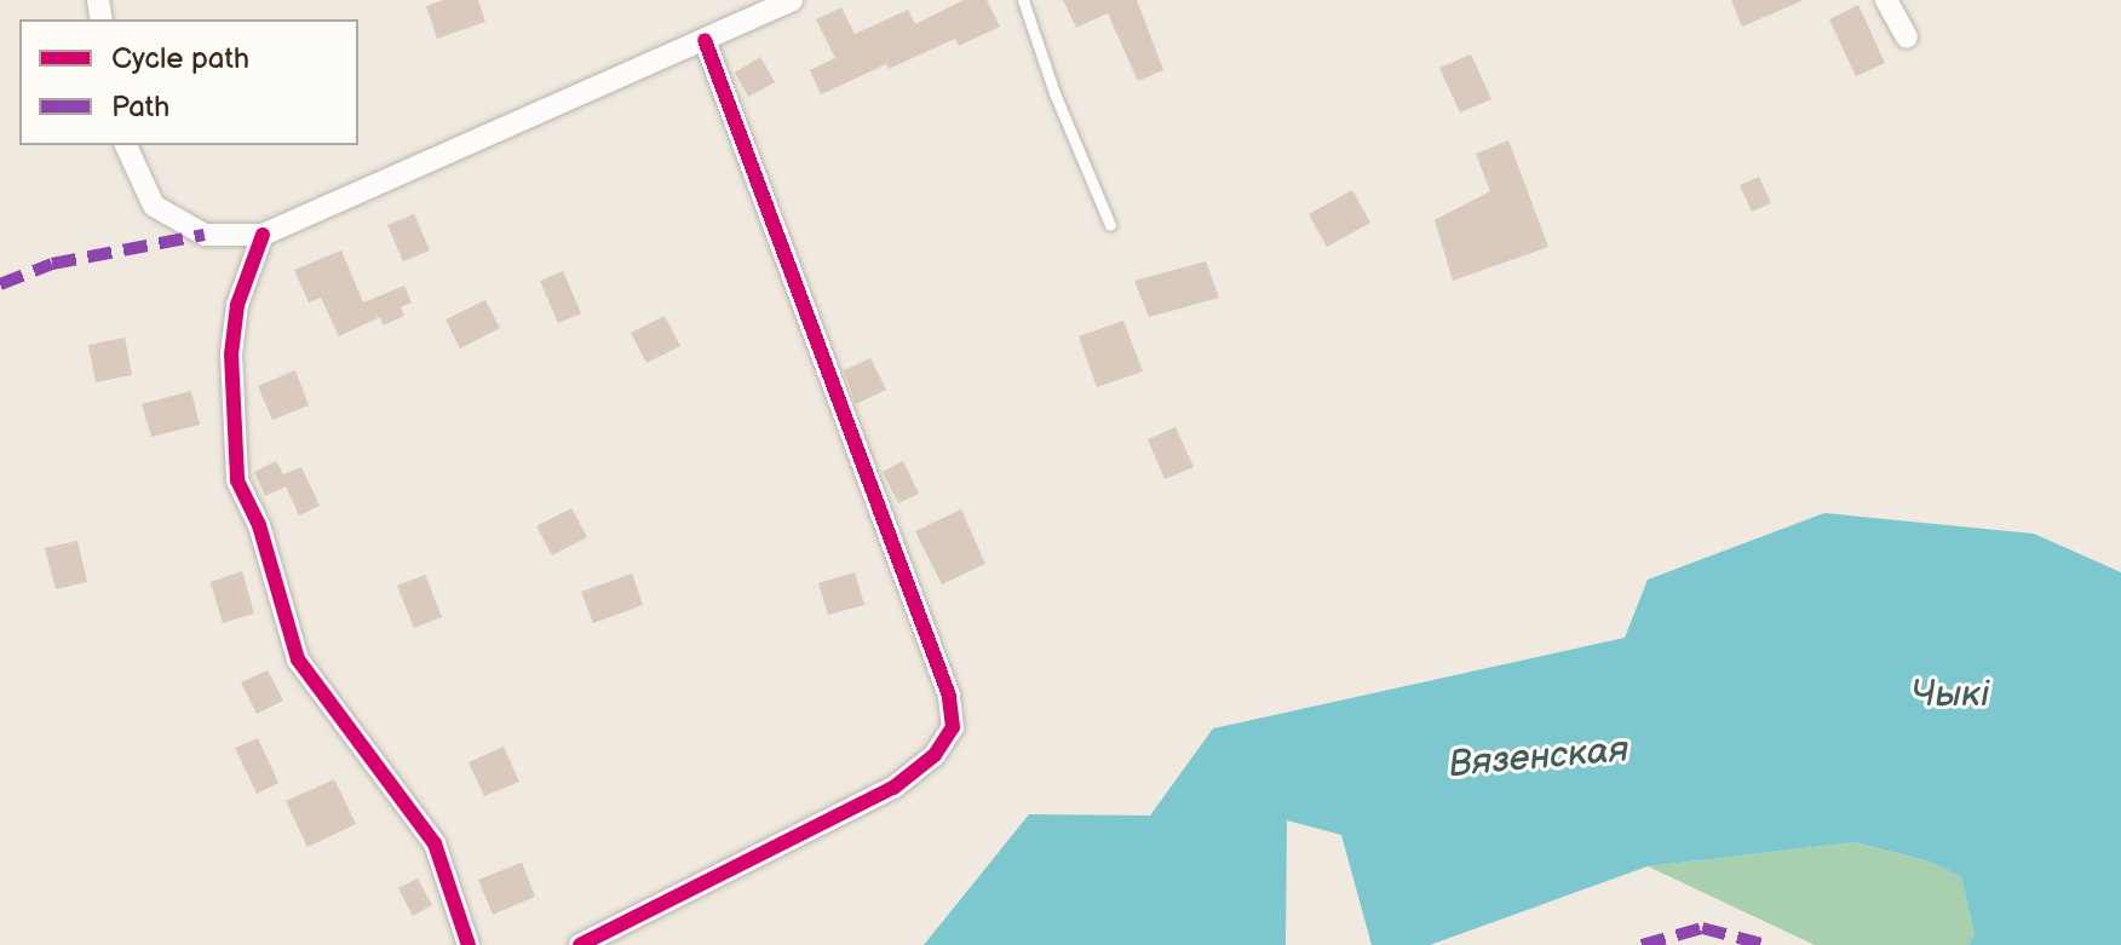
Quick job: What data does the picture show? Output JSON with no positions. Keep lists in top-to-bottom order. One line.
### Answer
{"water":["Чыкі","Вязенская"],"legend":["Cycle path","Path"]}
